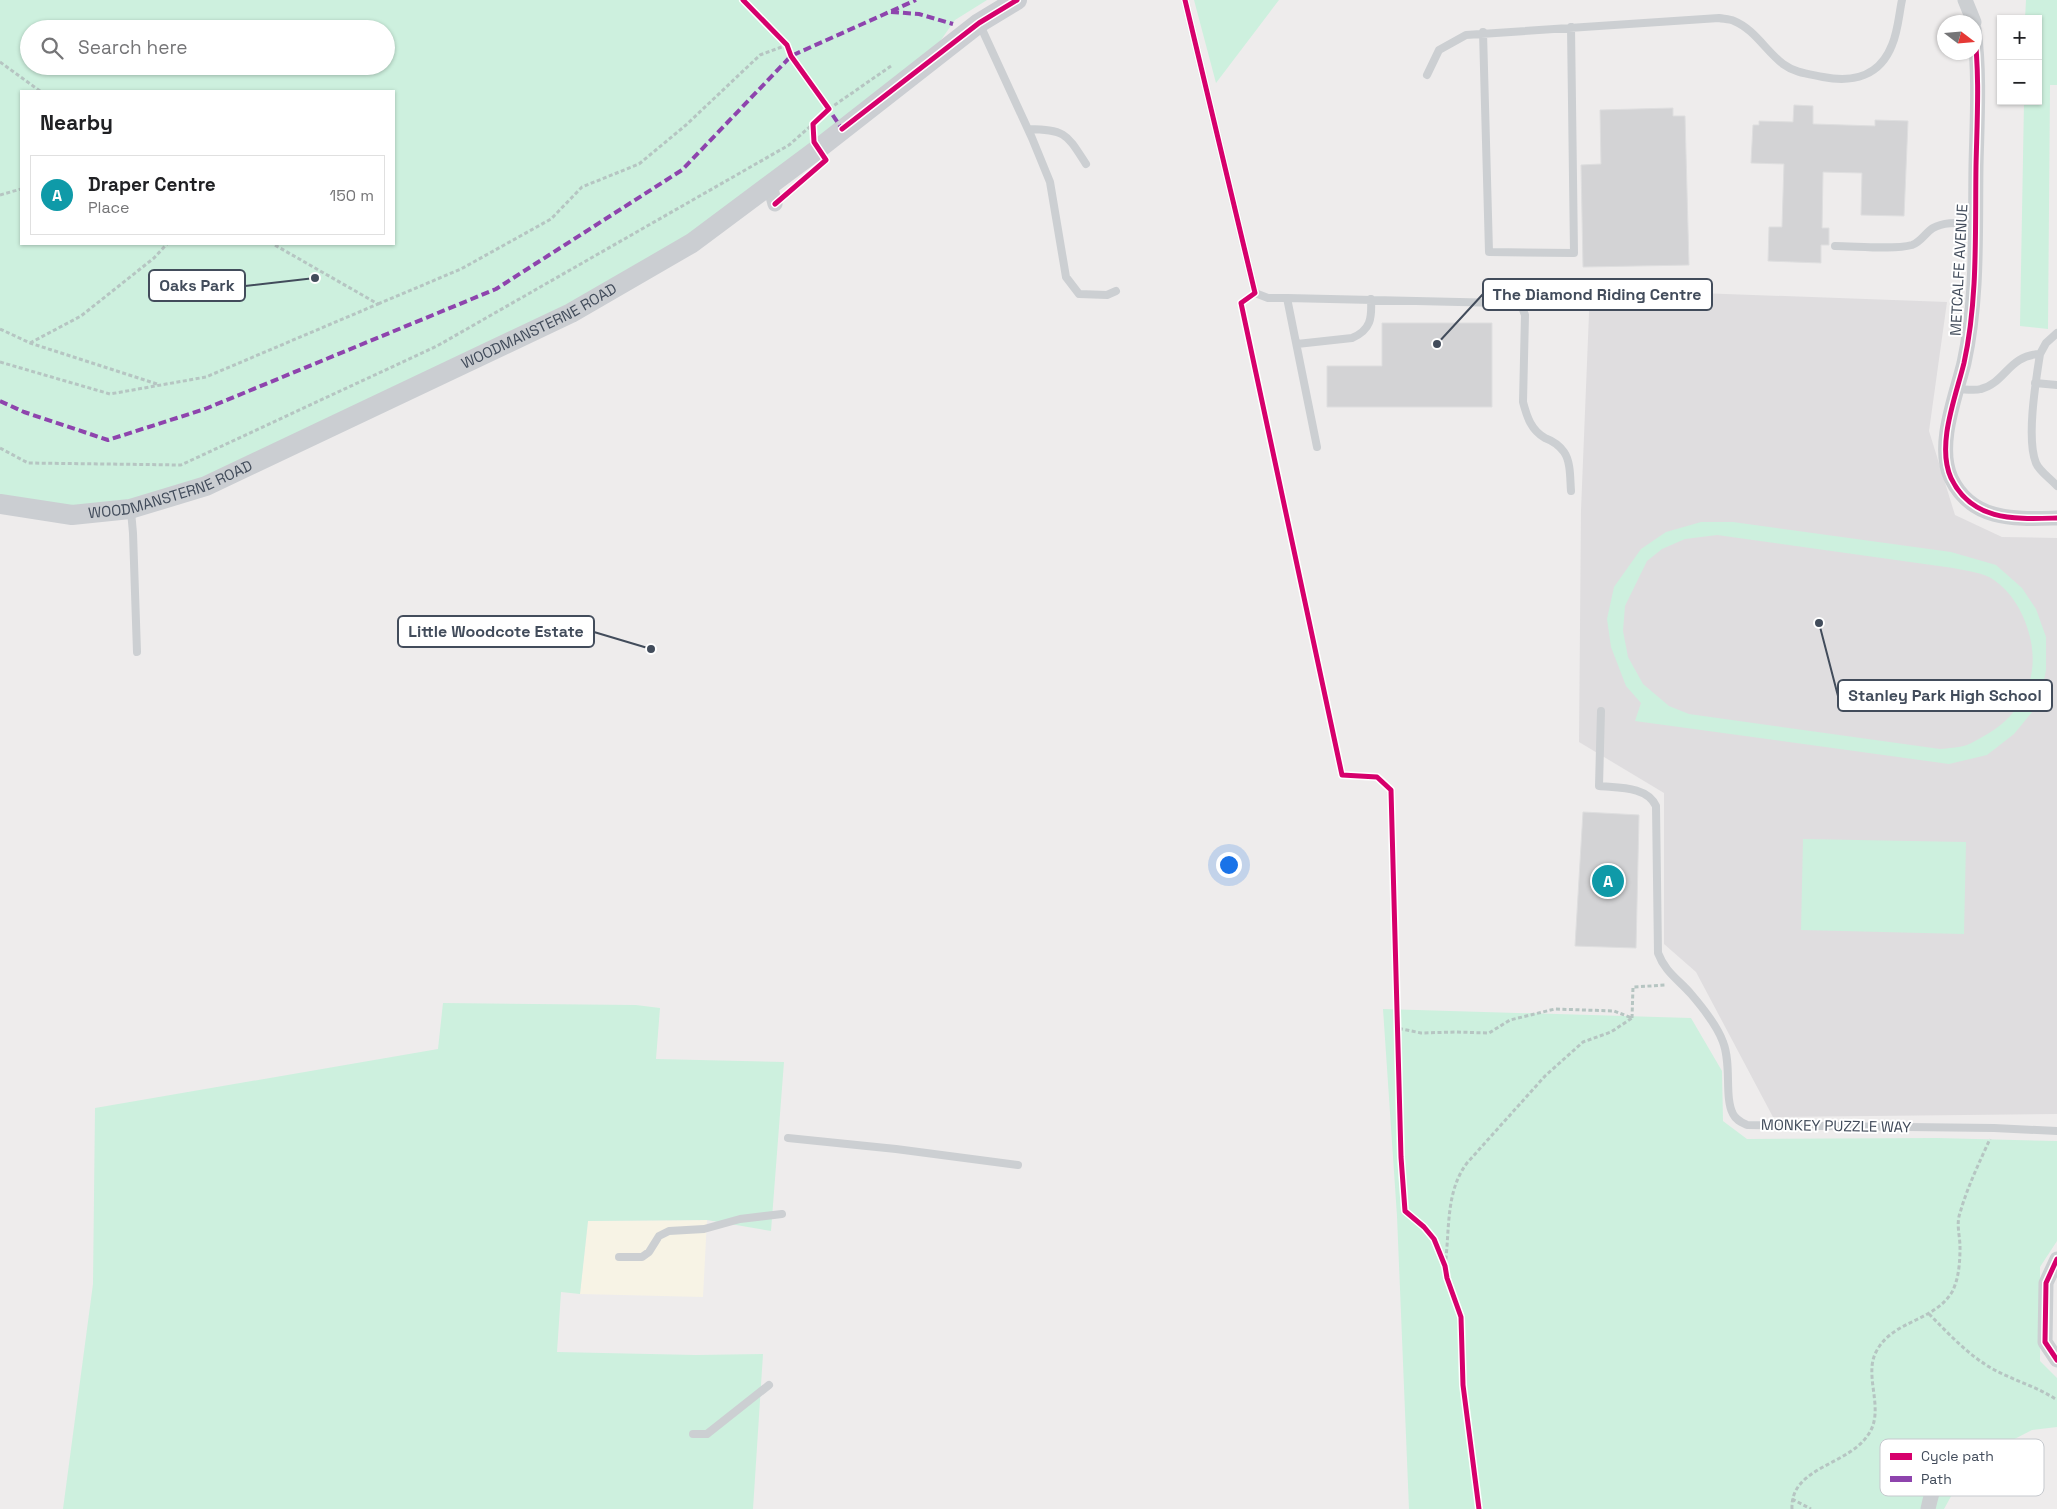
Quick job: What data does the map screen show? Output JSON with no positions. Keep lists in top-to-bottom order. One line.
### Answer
{"streets":{"main road":["WOODMANSTERNE ROAD"],"street":["METCALFE AVENUE"],"lane":["MONKEY PUZZLE WAY"]},"places":["Oaks Park","The Diamond Riding Centre","Stanley Park High School","Little Woodcote Estate"],"legend":["Cycle path","Path"],"north":"right","page":{"map_buttons":["+","−"],"search":"Search here","heading":"Nearby","list":[{"mark":"A","name":"Draper Centre","note":"Place","value":"150 m"}],"pins":"A"}}
